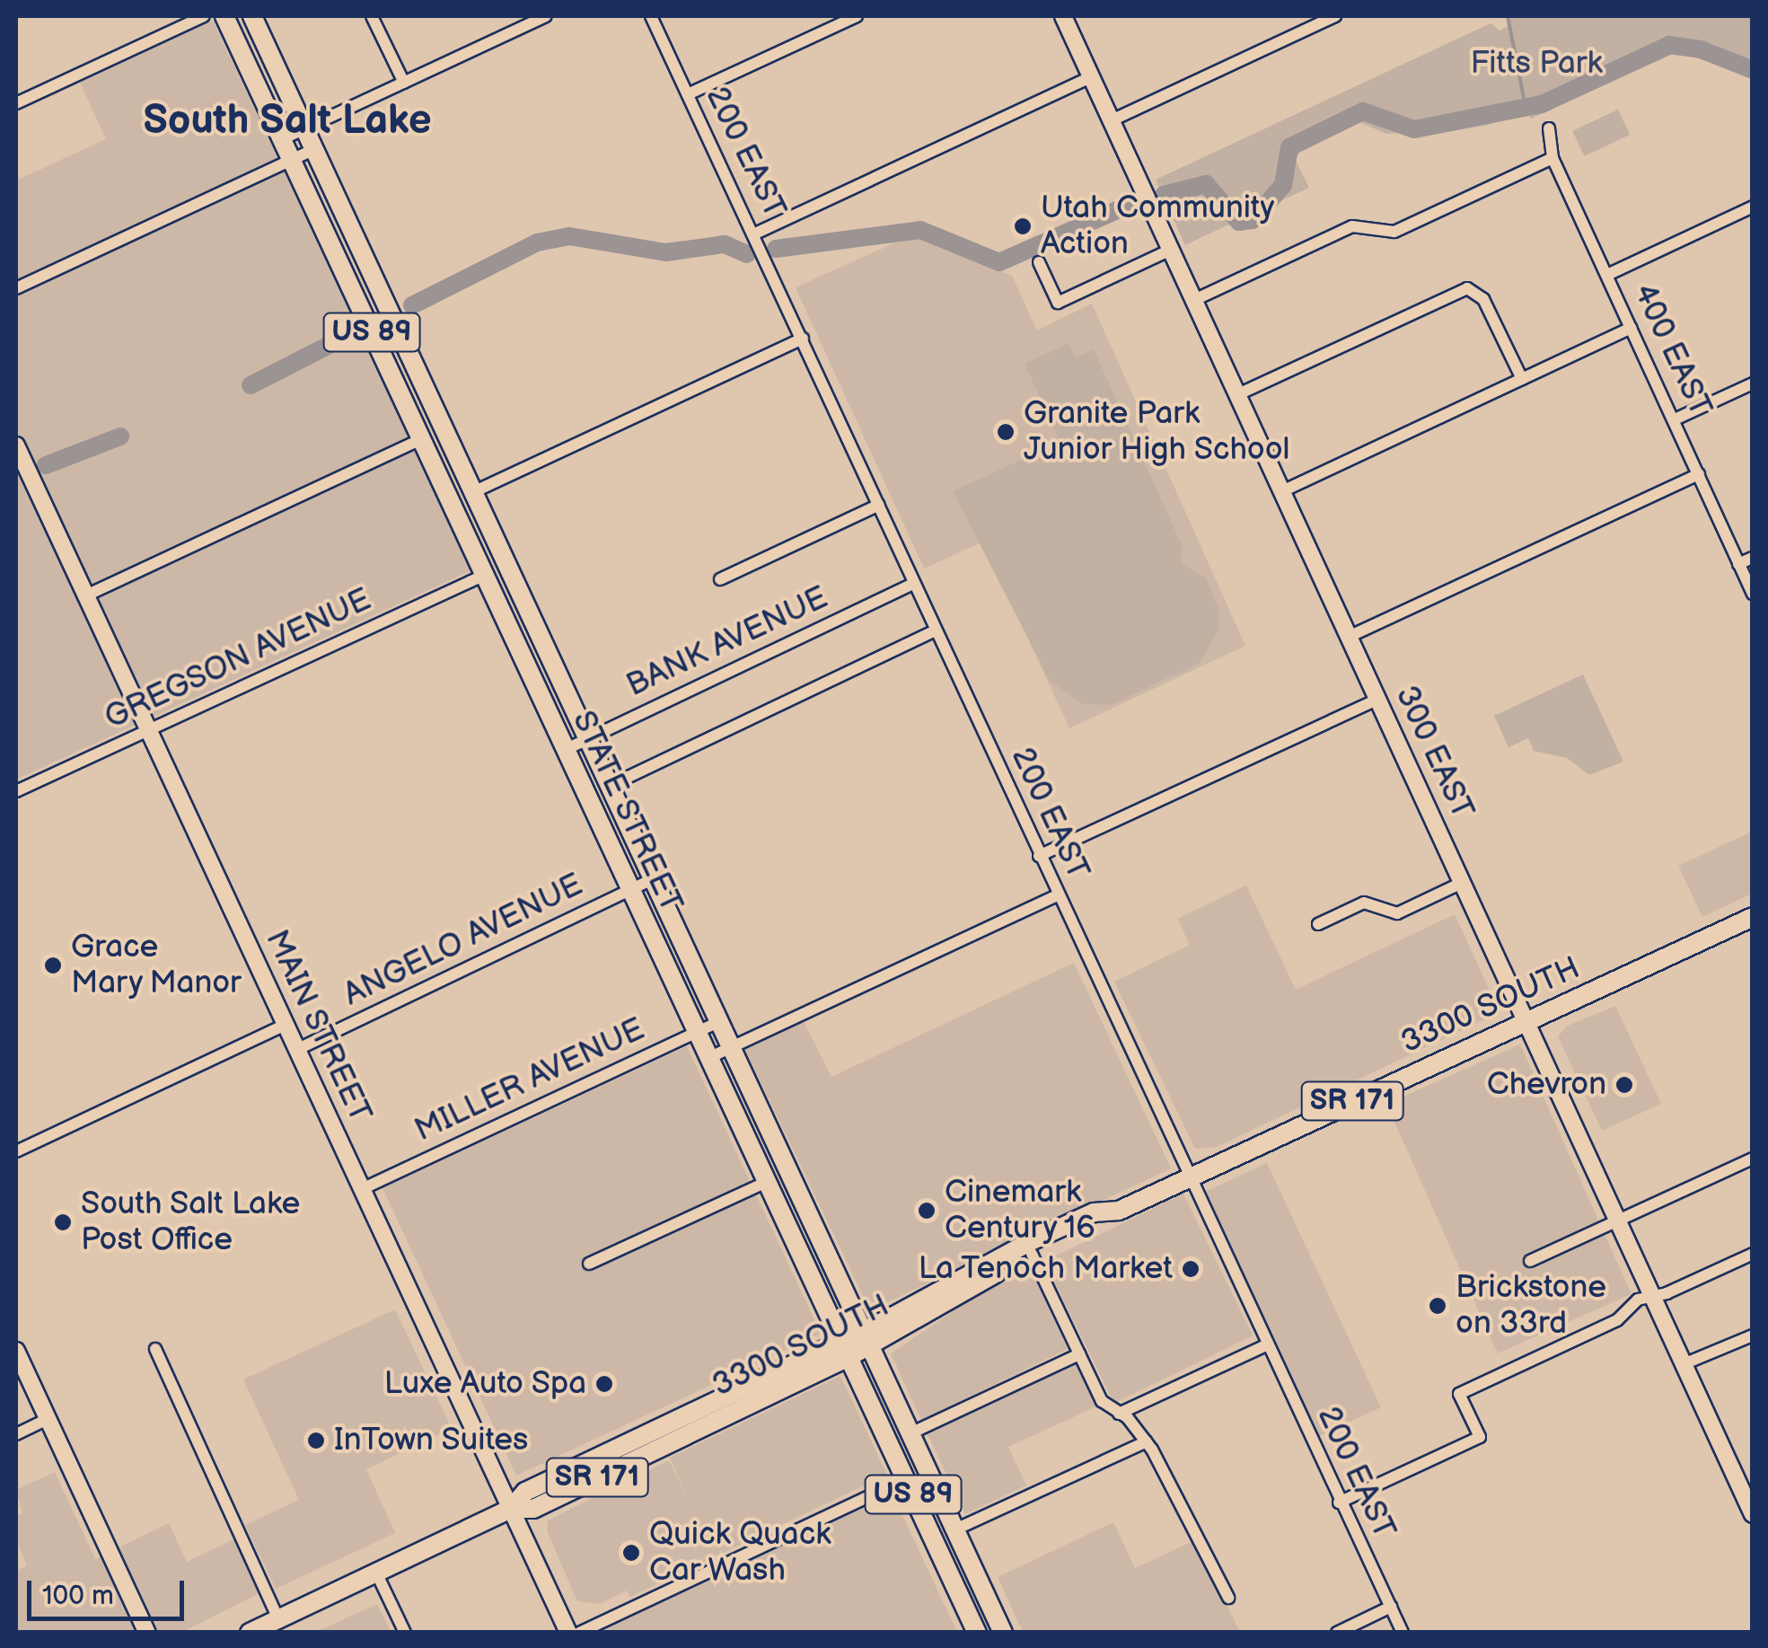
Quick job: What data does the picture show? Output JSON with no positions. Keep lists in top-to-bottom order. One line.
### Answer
{"streets":{"main road":["US 89","STATE STREET","3300 SOUTH","SR 171"],"street":["200 EAST","400 EAST","BANK AVENUE","GREGSON AVENUE","300 EAST","ANGELO AVENUE","MAIN STREET","MILLER AVENUE"]},"crossings":[["200 EAST","BANK AVENUE"],["200 EAST","3300 SOUTH"],["BANK AVENUE","STATE STREET"],["GREGSON AVENUE","STATE STREET"],["GREGSON AVENUE","MAIN STREET"],["300 EAST","3300 SOUTH"],["STATE STREET","ANGELO AVENUE"],["STATE STREET","3300 SOUTH"],["STATE STREET","MILLER AVENUE"],["ANGELO AVENUE","MAIN STREET"],["3300 SOUTH","MAIN STREET"],["MAIN STREET","MILLER AVENUE"]],"districts":["South Salt Lake"],"parks":["Fitts Park"],"places":["Utah Community Action","Granite Park Junior High School","Grace Mary Manor","Chevron","Cinemark Century 16","South Salt Lake Post Office","La Tenoch Market","Brickstone on 33rd","Luxe Auto Spa","InTown Suites","Quick Quack Car Wash"],"scale_bar":"100 m"}
